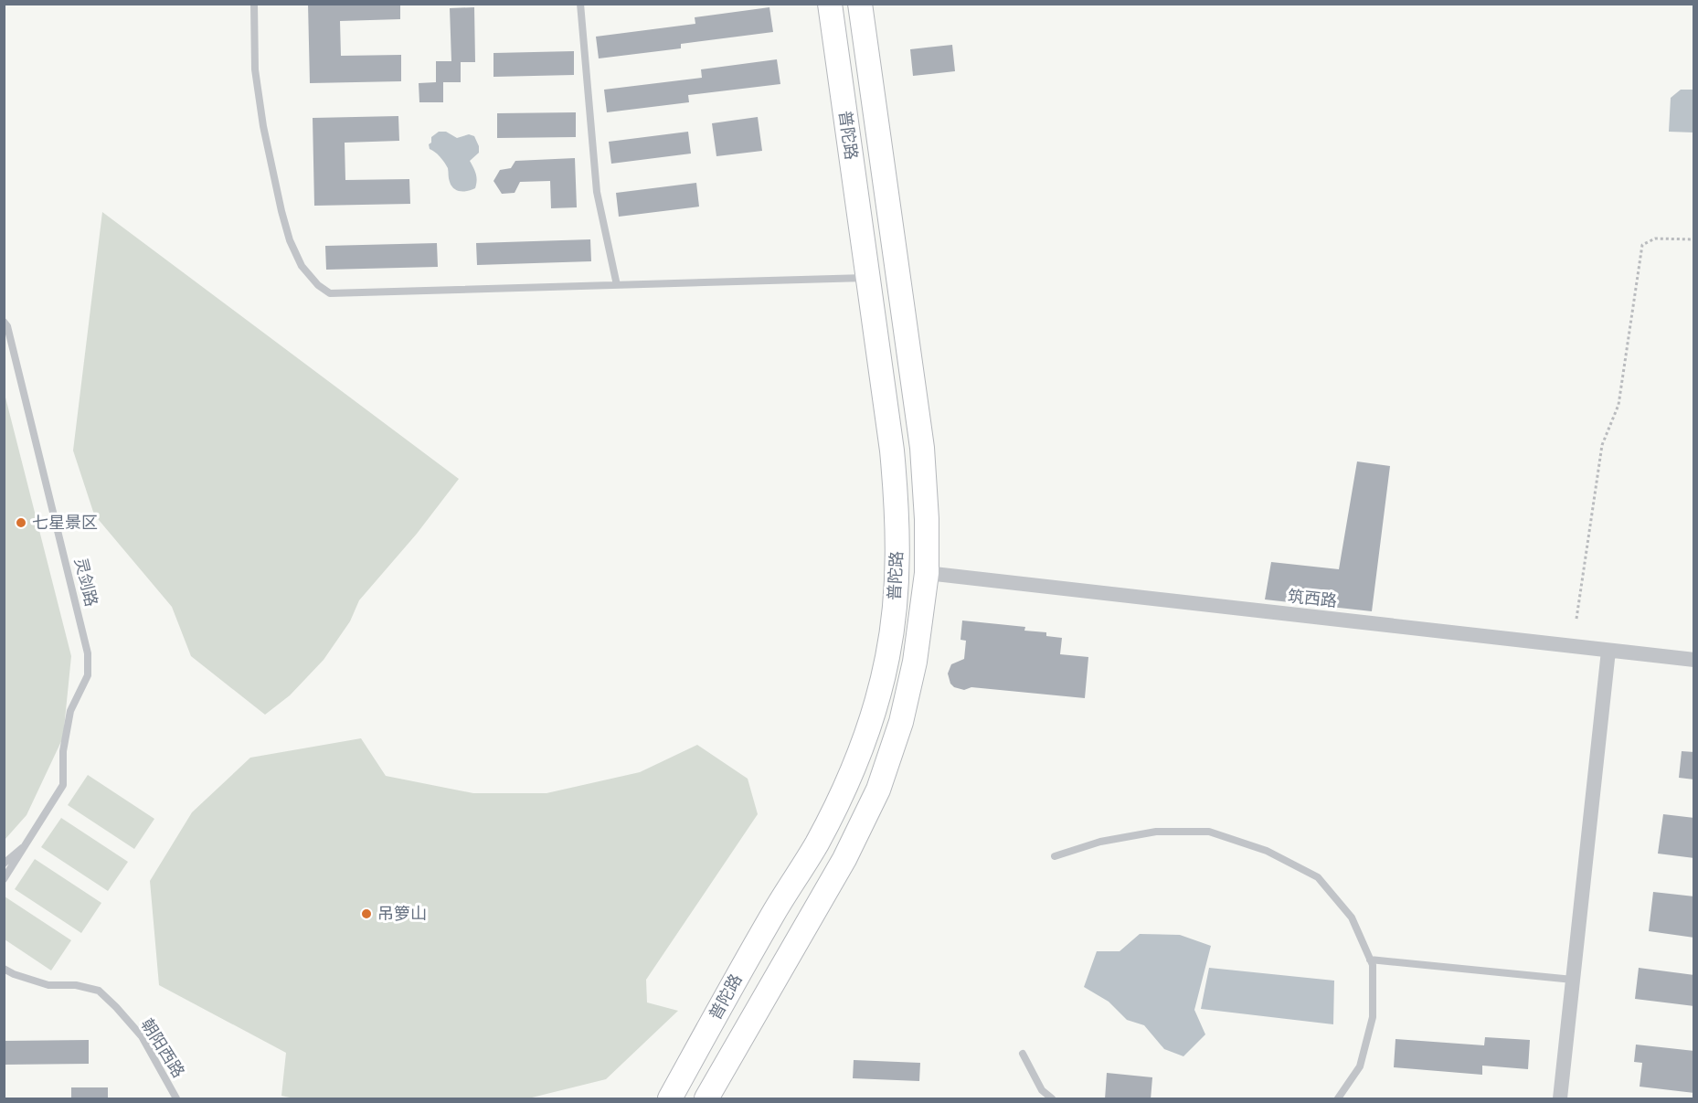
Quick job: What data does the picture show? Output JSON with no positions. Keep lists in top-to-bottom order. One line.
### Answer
{"streets":{"main road":["普陀路"],"street":["筑西路"],"lane":["灵剑路","朝阳西路"]},"crossings":[["普陀路","筑西路"]],"places":["七星景区","吊箩山"]}
